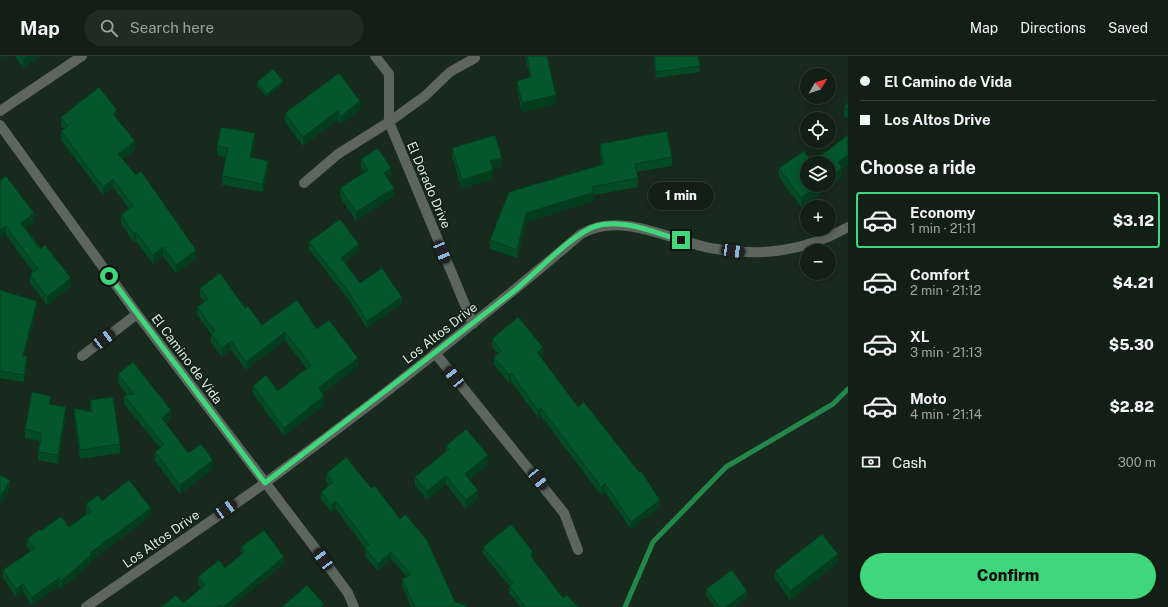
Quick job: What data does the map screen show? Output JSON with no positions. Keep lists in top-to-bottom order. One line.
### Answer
{"streets":{"street":["El Dorado Drive","Los Altos Drive","El Camino de Vida"]},"crossings":[["El Dorado Drive","Los Altos Drive"],["Los Altos Drive","El Camino de Vida"]],"north":"top right","page":{"header":"Map","search":"Search here","nav":["Map","Directions","Saved"],"banner":["El Camino de Vida","Los Altos Drive"],"map_buttons":["+","−"],"heading":"Choose a ride","bubble":"1 min","list":[{"name":"Economy","note":"1 min · 21:11","value":"$3.12"},{"name":"Comfort","note":"2 min · 21:12","value":"$4.21"},{"name":"XL","note":"3 min · 21:13","value":"$5.30"},{"name":"Moto","note":"4 min · 21:14","value":"$2.82"}],"pay":["Cash","300 m"],"buttons":"Confirm"}}
